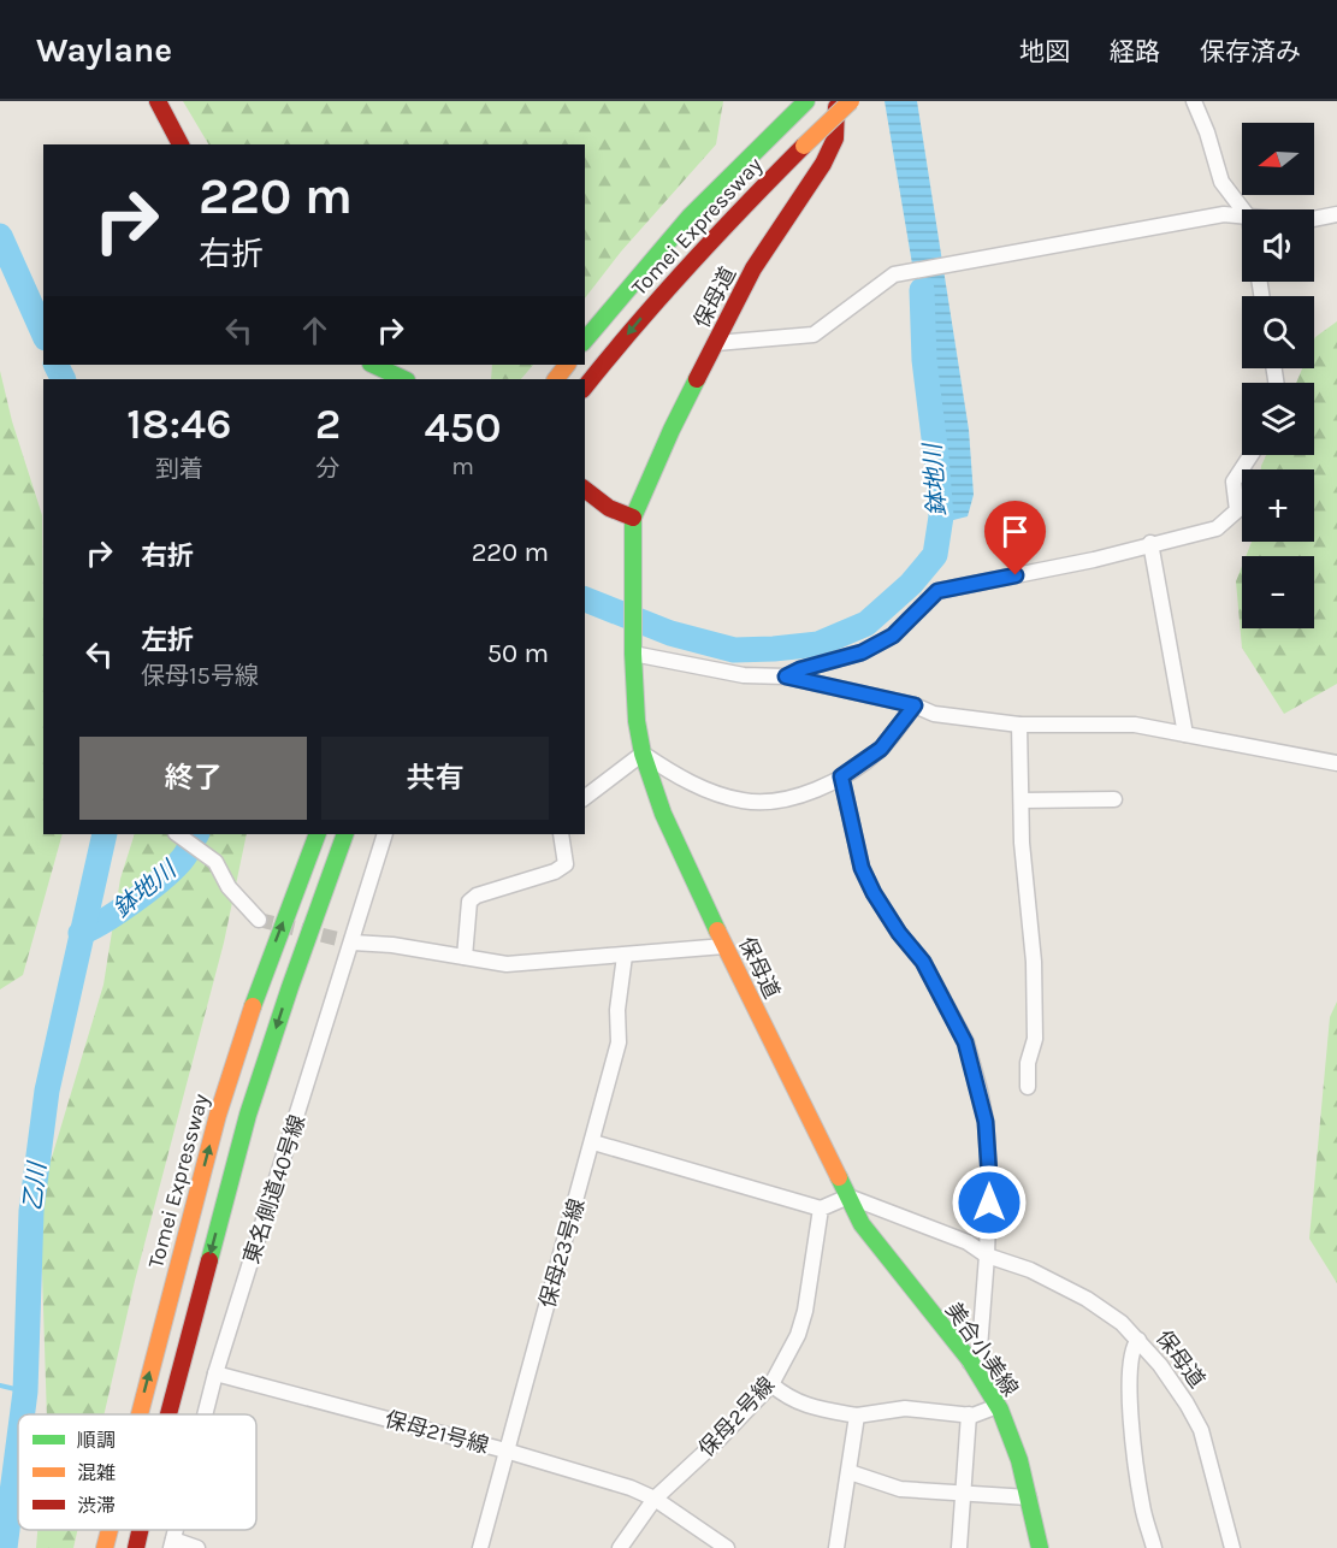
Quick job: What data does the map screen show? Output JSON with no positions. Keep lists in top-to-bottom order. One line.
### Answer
{"streets":{"main road":["Tomei Expressway","保母道","美合小美線"],"street":["東名側道40号線","保母23号線","保母2号線","保母21号線"]},"crossings":[["保母道","美合小美線"],["東名側道40号線","保母21号線"],["保母23号線","保母21号線"],["保母2号線","保母21号線"]],"water":["鉢地川","乙川"],"legend":["順調","混雑","渋滞"],"north":"left","page":{"header":"Waylane","nav":["地図","経路","保存済み"],"map_buttons":["+","−"],"turn":["220 m","右折"],"eta":["18:46","到着","2","分","450","m"],"list":[{"name":"右折","value":"220 m"},{"name":"左折","note":"保母15号線","value":"50 m"}],"buttons":["終了","共有"]}}
